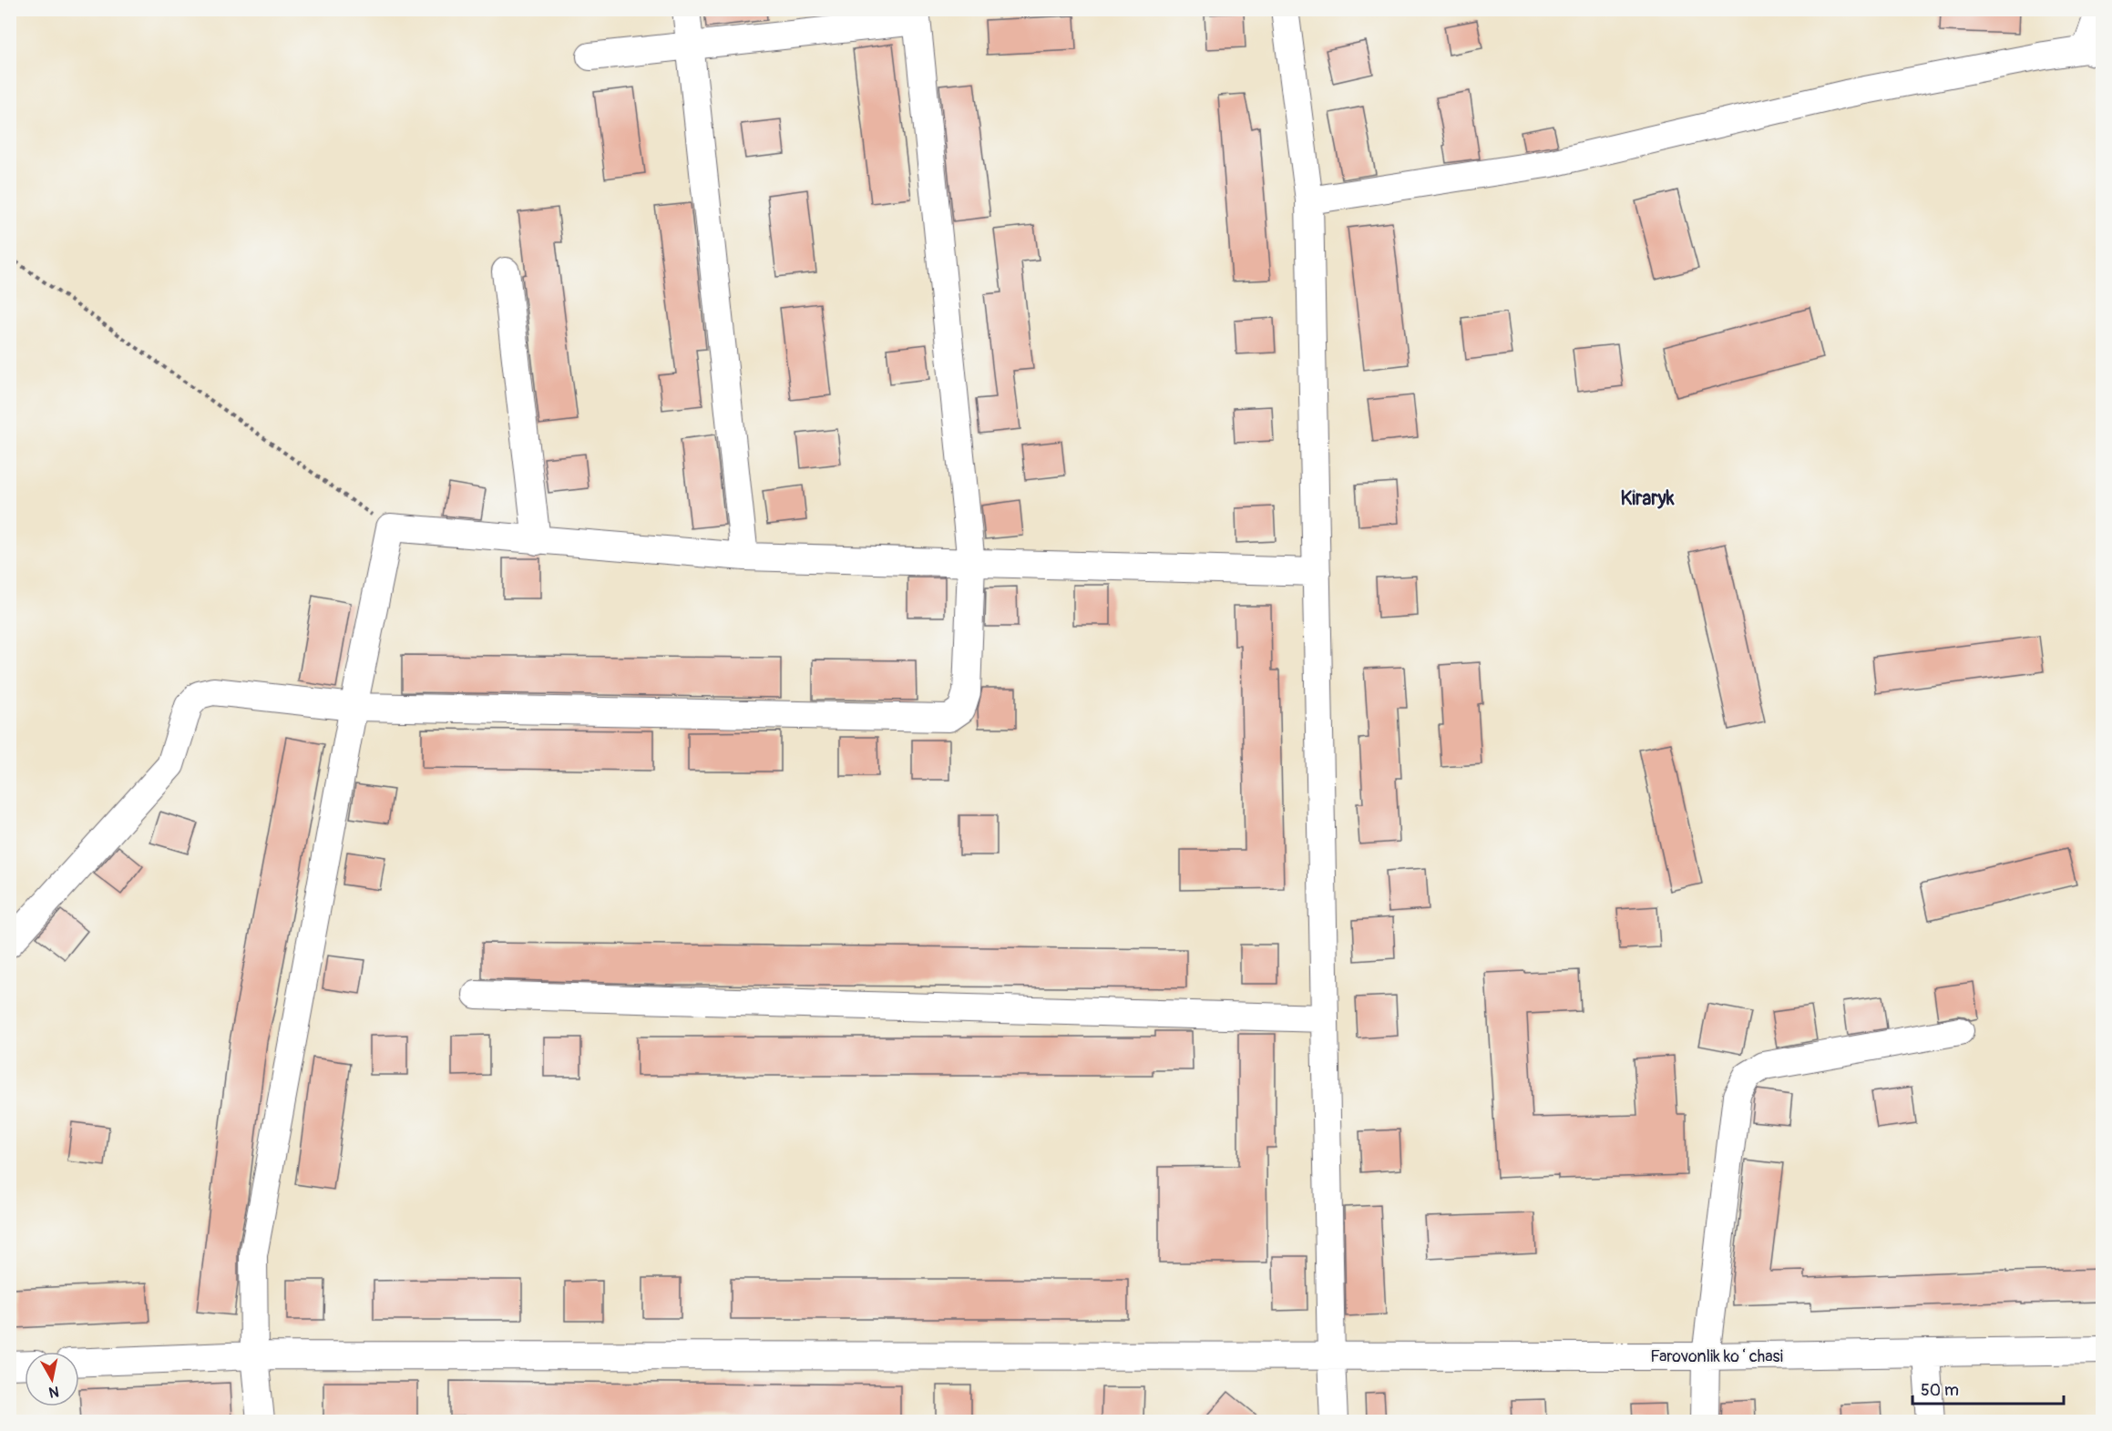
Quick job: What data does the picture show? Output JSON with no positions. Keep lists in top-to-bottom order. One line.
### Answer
{"streets":{"street":["Farovonlik koʻchasi"]},"districts":["Kiraryk"],"scale_bar":"50 m","north":"bottom"}
